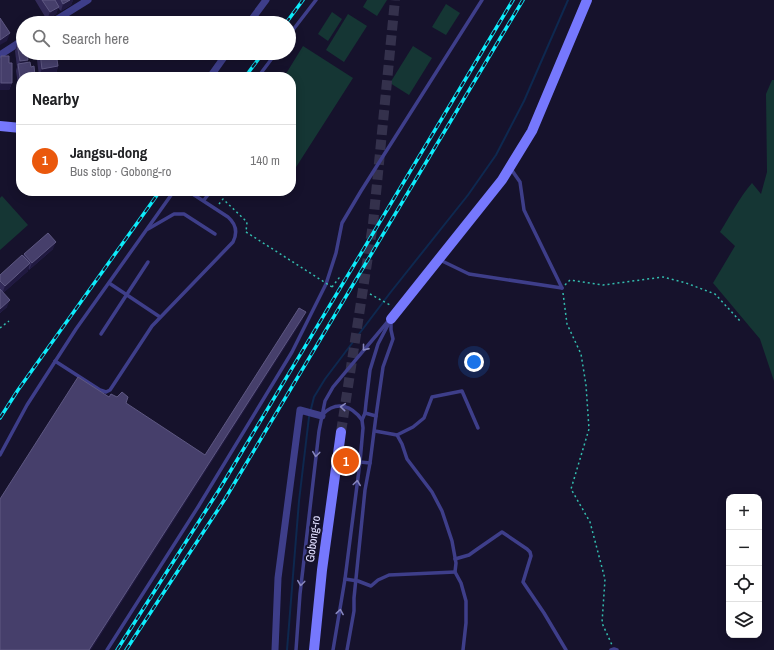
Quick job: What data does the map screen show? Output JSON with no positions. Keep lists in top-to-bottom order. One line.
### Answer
{"streets":{"street":["Gobong-ro"]},"page":{"search":"Search here","heading":"Nearby","list":[{"mark":"1","name":"Jangsu-dong","note":"Bus stop · Gobong-ro","value":"140 m"}],"pins":"1","map_buttons":["+","−"]}}
